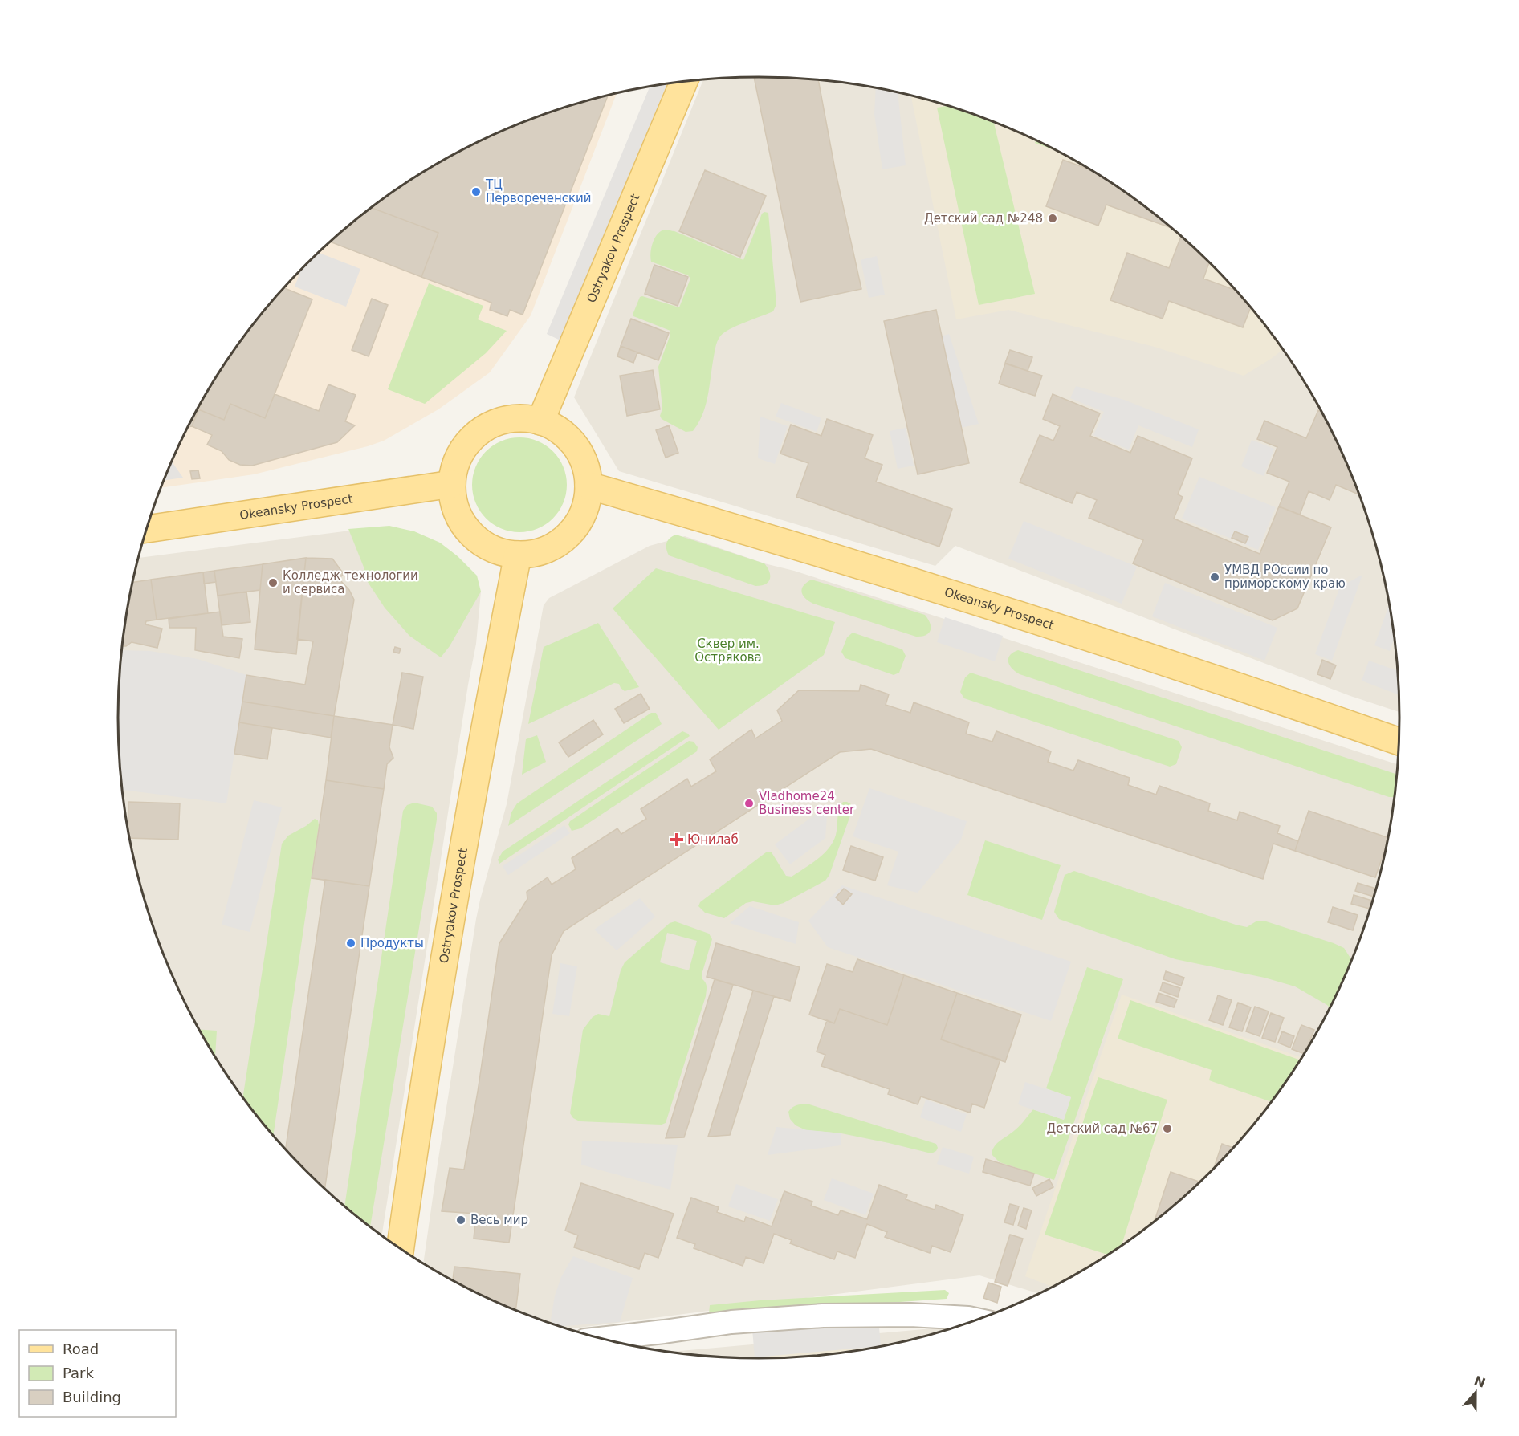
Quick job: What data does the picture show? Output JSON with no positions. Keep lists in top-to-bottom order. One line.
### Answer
{"streets":{"main road":["Ostryakov Prospect","Okeansky Prospect"]},"crossings":[["Ostryakov Prospect","Okeansky Prospect"]],"parks":["Сквер им. Острякова"],"places":{"other":["ТЦ Первореченский","Детский сад №248","УМВД РОссии по приморскому краю","Колледж технологии и сервиса","Vladhome24 Business center","Продукты","Детский сад №67","Весь мир"],"health":["Юнилаб"]},"legend":["Road","Park","Building"],"north":"top"}
